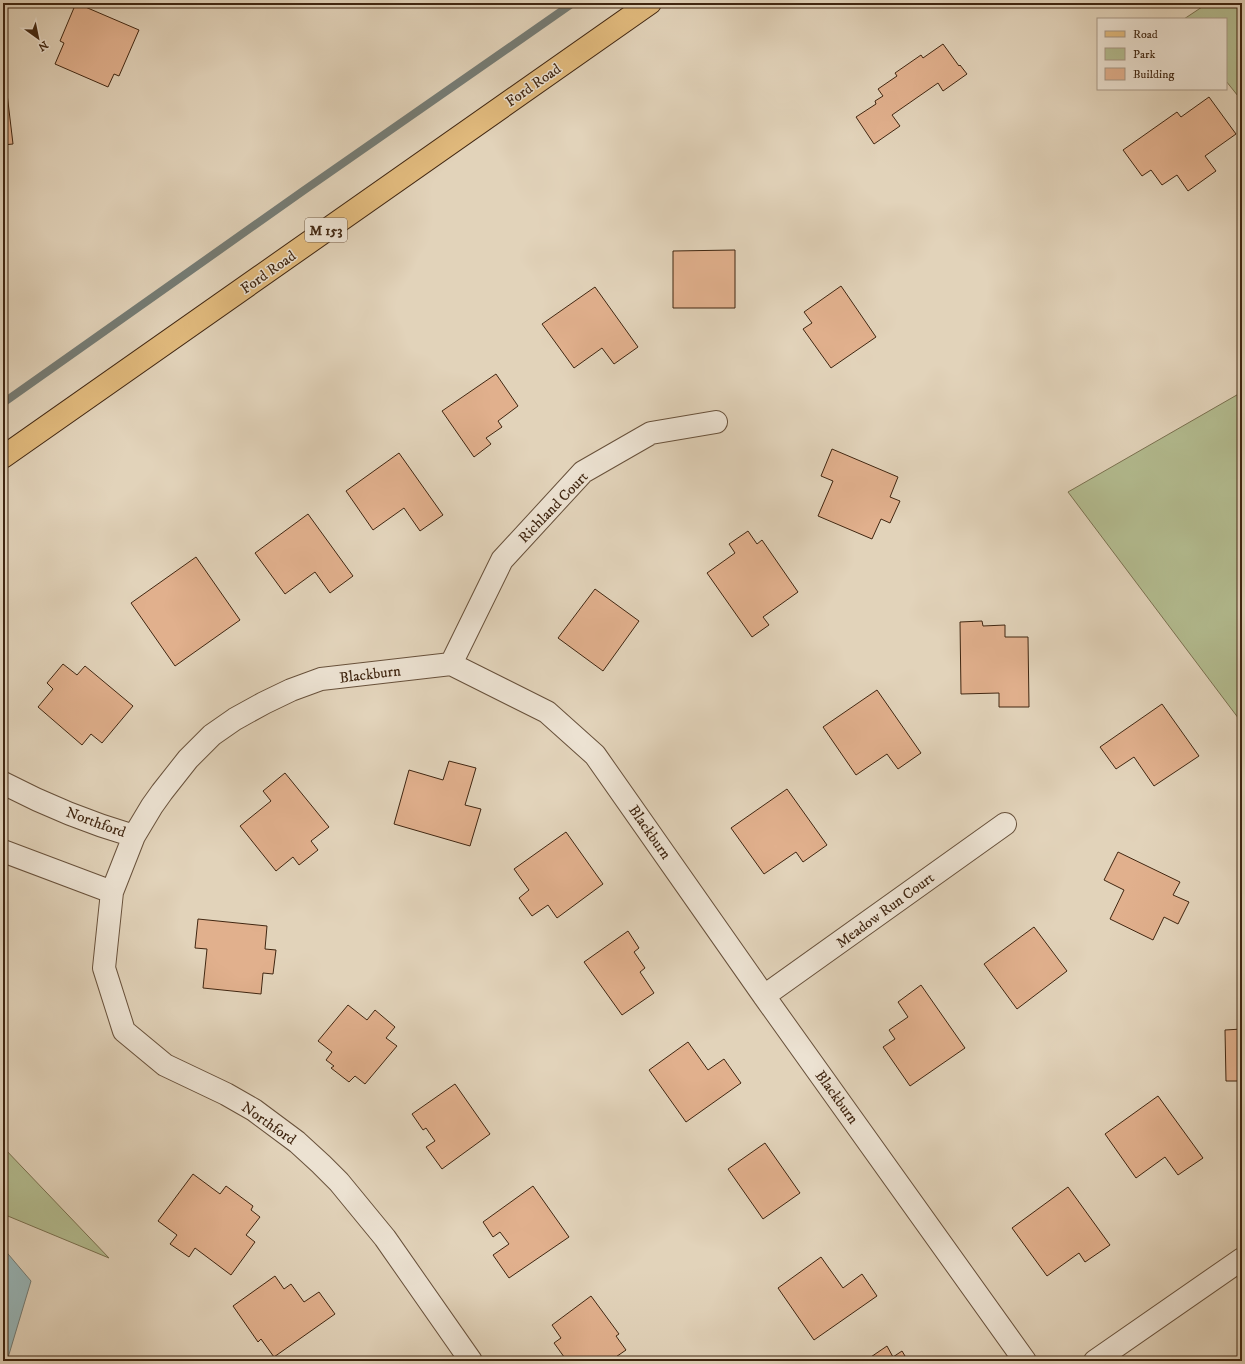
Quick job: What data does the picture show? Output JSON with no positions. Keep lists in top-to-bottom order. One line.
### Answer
{"streets":{"main road":["Ford Road","M 153"],"street":["Richland Court","Blackburn","Northford","Meadow Run Court"]},"crossings":[["Richland Court","Blackburn"],["Blackburn","Northford"],["Blackburn","Meadow Run Court"]],"legend":["Road","Park","Building"],"north":"bottom right"}
